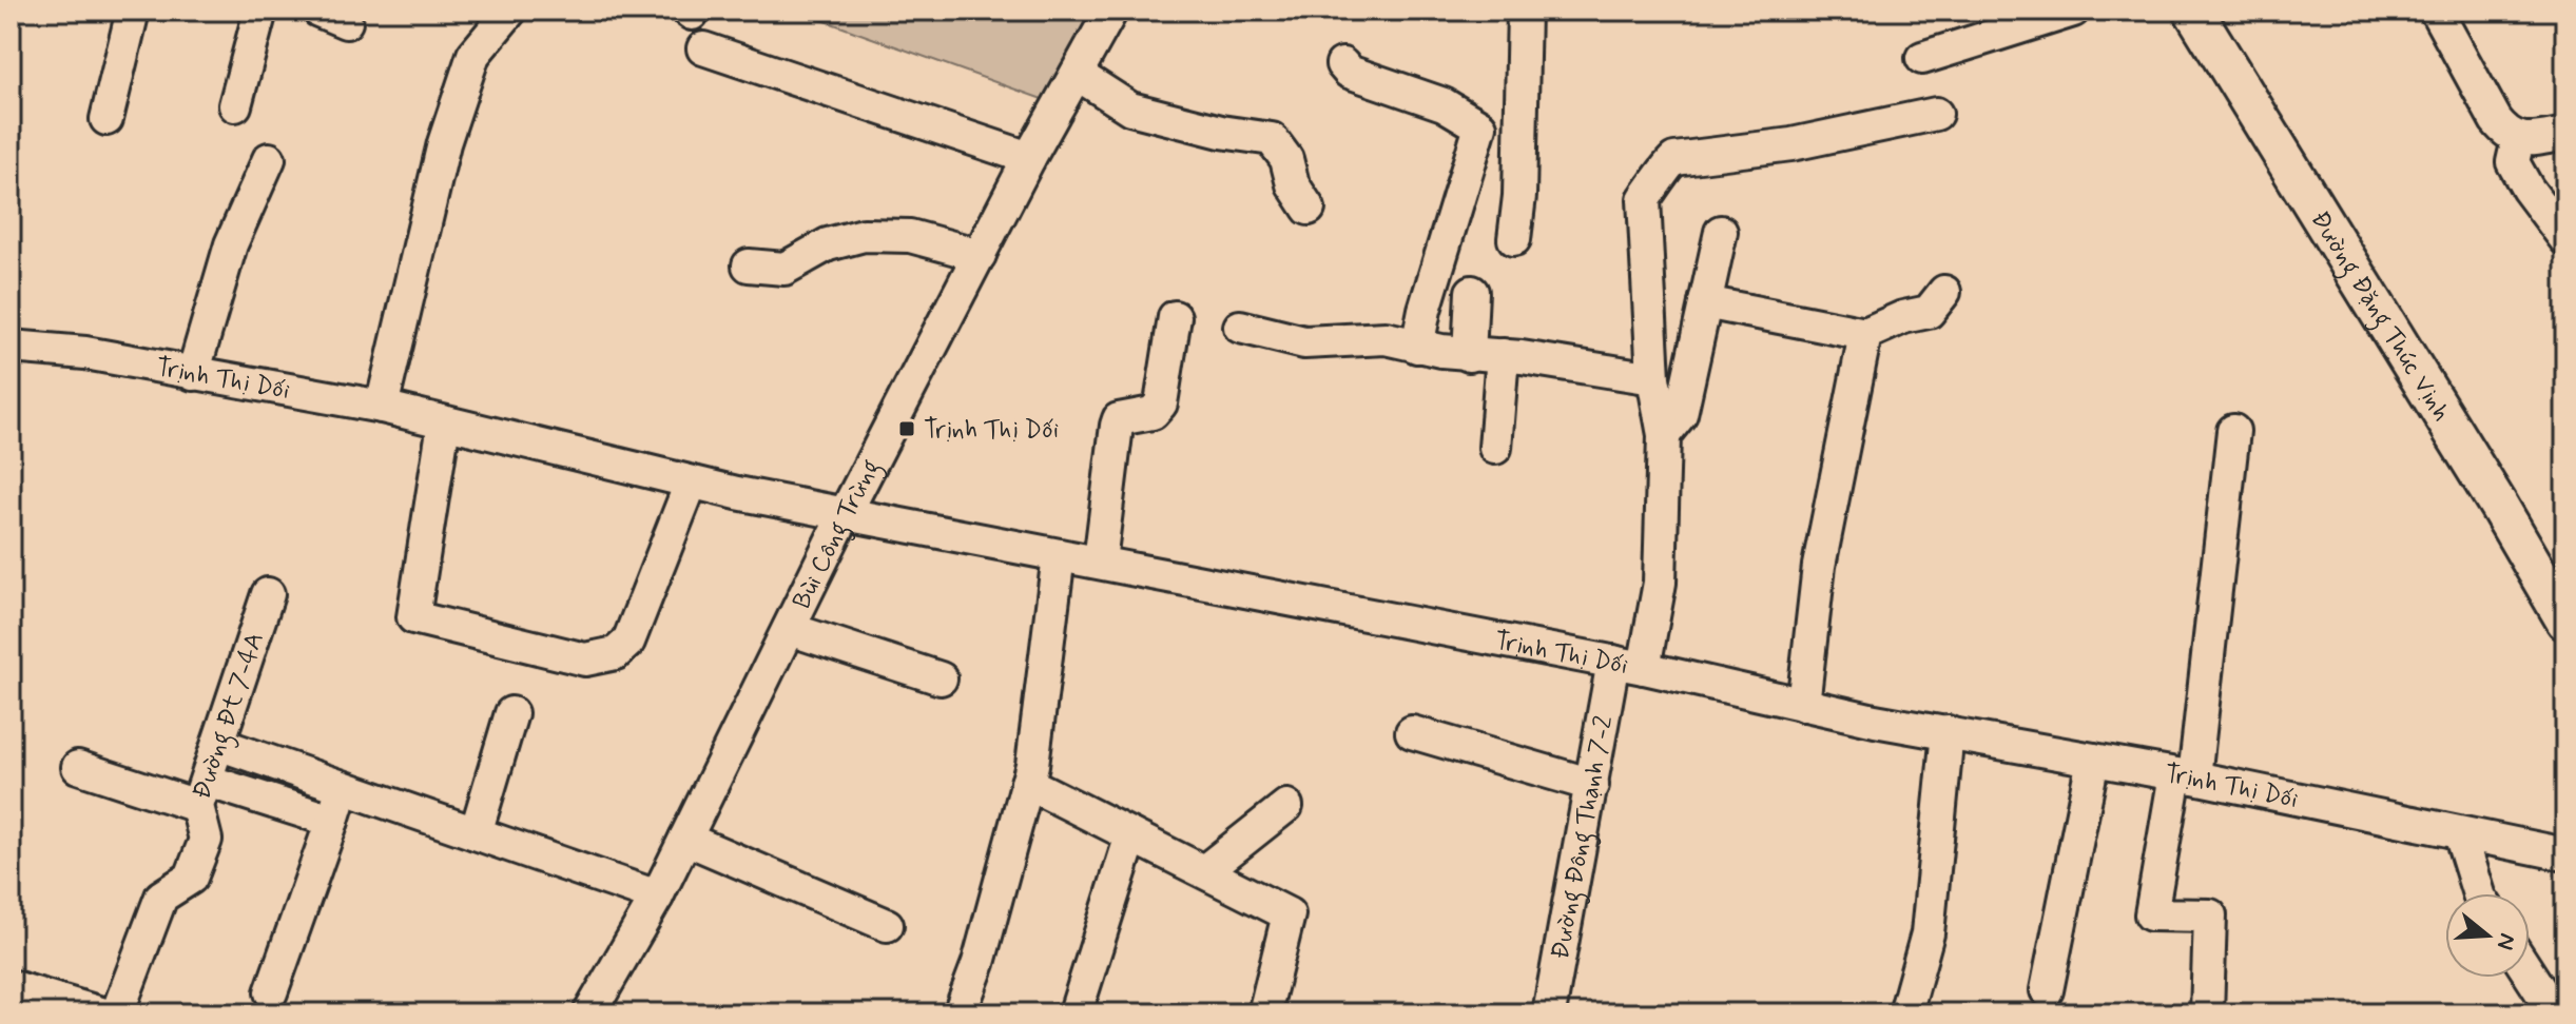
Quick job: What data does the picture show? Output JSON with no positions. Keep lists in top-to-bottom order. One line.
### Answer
{"streets":{"main road":["Đường Đặng Thúc Vịnh"],"street":["Trịnh Thị Dối","Bùi Công Trừng","Đường Đt 7-4A","Đường Đông Thạnh 7-2"]},"crossings":[["Trịnh Thị Dối","Bùi Công Trừng"],["Trịnh Thị Dối","Đường Đông Thạnh 7-2"]],"places":{"transit":["Trịnh Thị Dối"]},"north":"right"}
